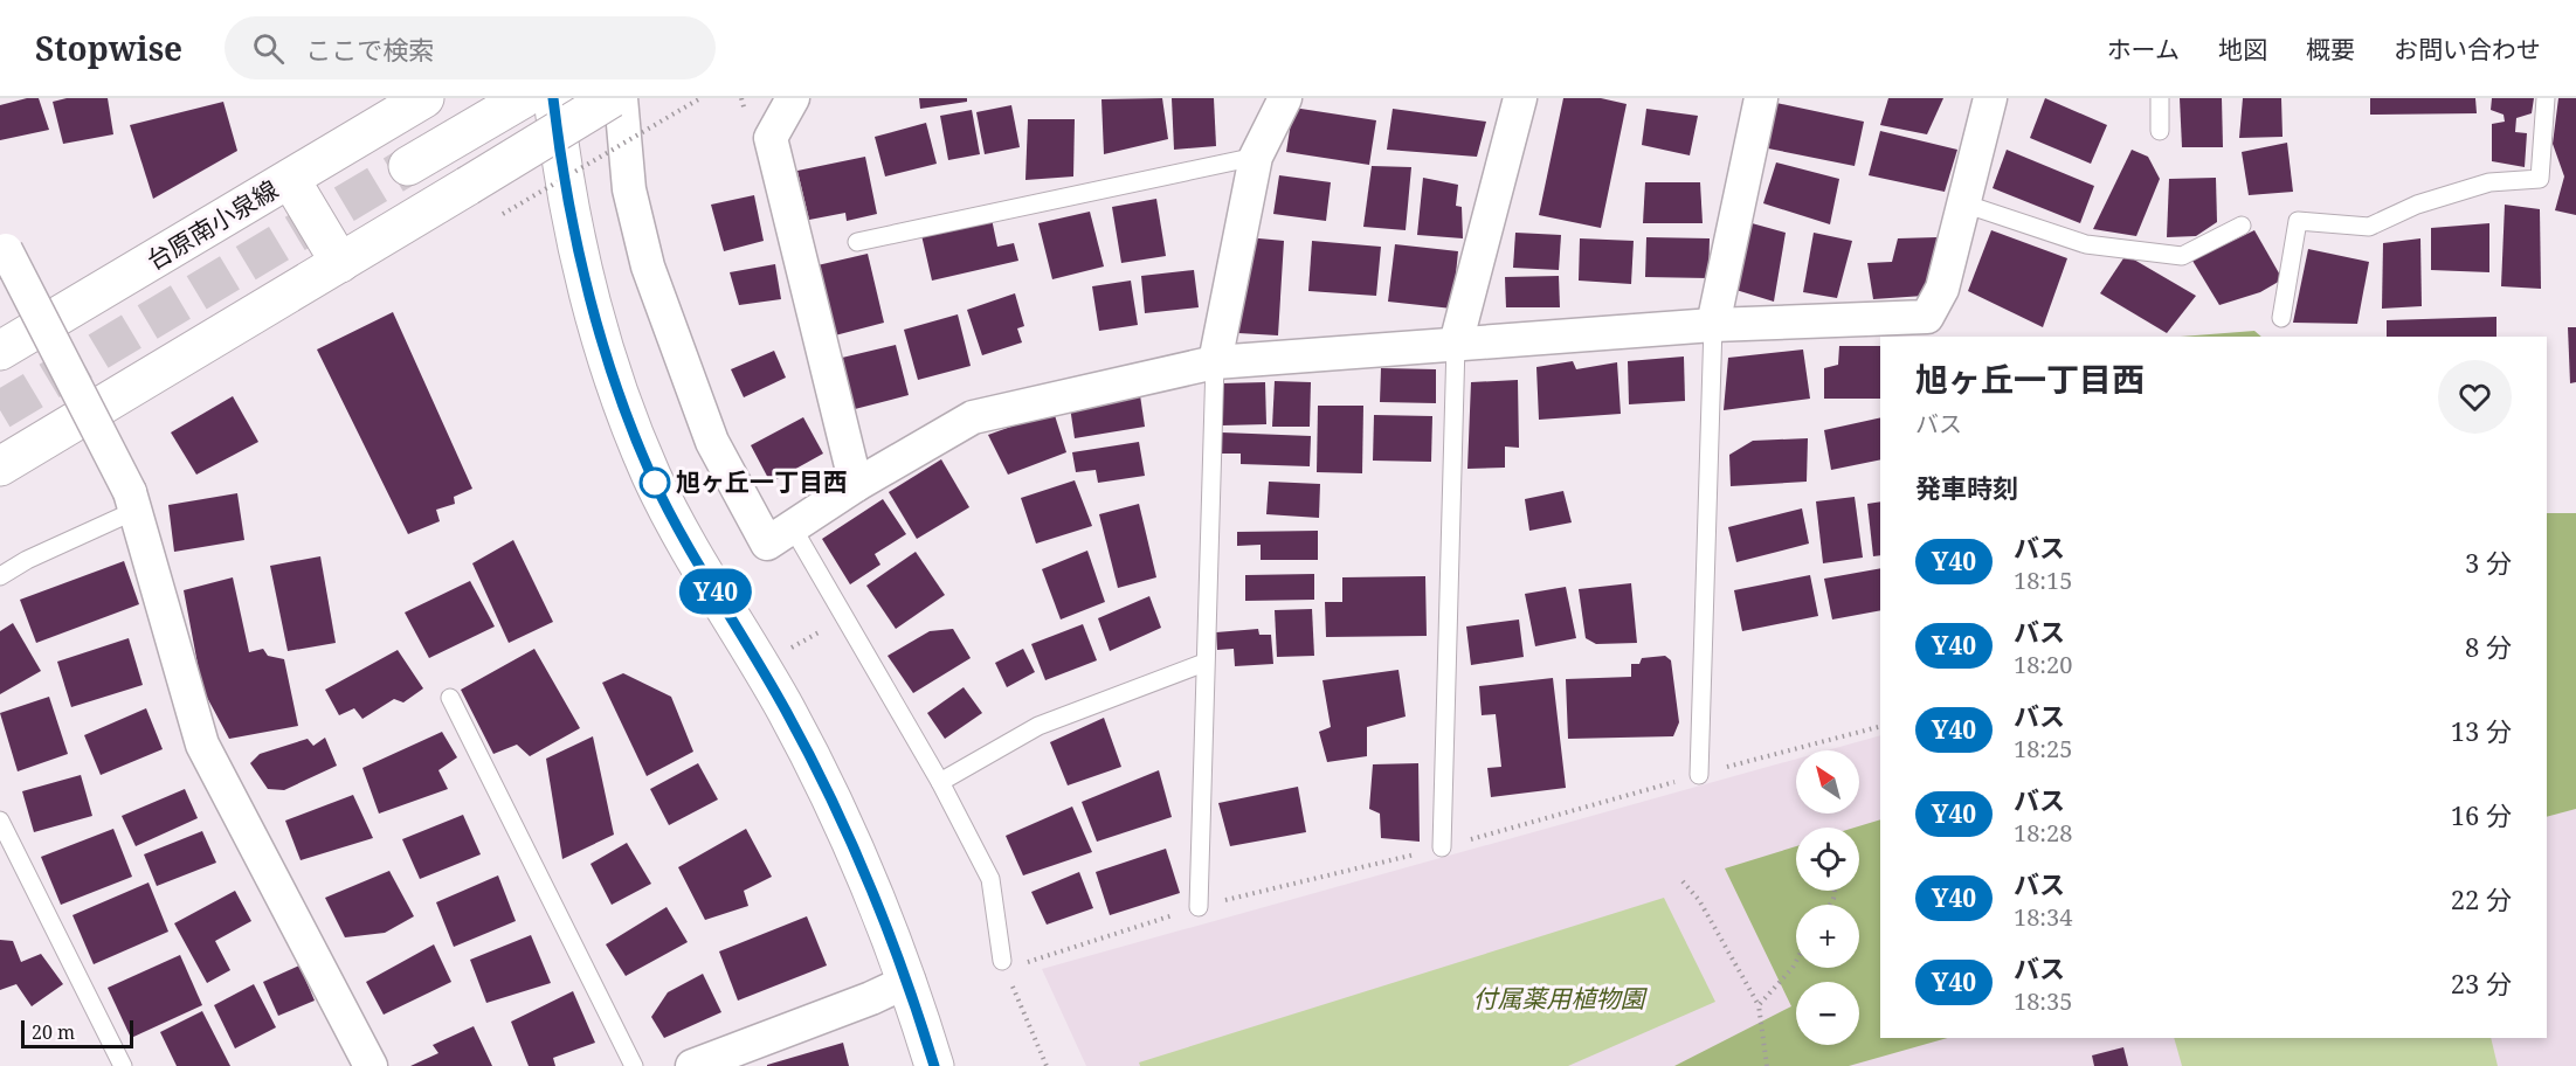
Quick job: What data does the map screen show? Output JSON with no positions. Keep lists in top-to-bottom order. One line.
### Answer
{"streets":{"street":["台原南小泉線"]},"parks":["付属薬用植物園"],"places":["旭ヶ丘一丁目西"],"lines":["bus line Y40"],"scale_bar":"20 m","north":"top left","page":{"header":"Stopwise","search":"ここで検索","nav":["ホーム","地図","概要","お問い合わせ"],"on_map":"Y40","heading":[["旭ヶ丘一丁目西","バス"],"発車時刻"],"list":[{"mark":"Y40","name":"バス","note":"18:15","value":"3 分"},{"mark":"Y40","name":"バス","note":"18:20","value":"8 分"},{"mark":"Y40","name":"バス","note":"18:25","value":"13 分"},{"mark":"Y40","name":"バス","note":"18:28","value":"16 分"},{"mark":"Y40","name":"バス","note":"18:34","value":"22 分"},{"mark":"Y40","name":"バス","note":"18:35","value":"23 分"}],"map_buttons":["+","−"],"scale":"20 m"}}
